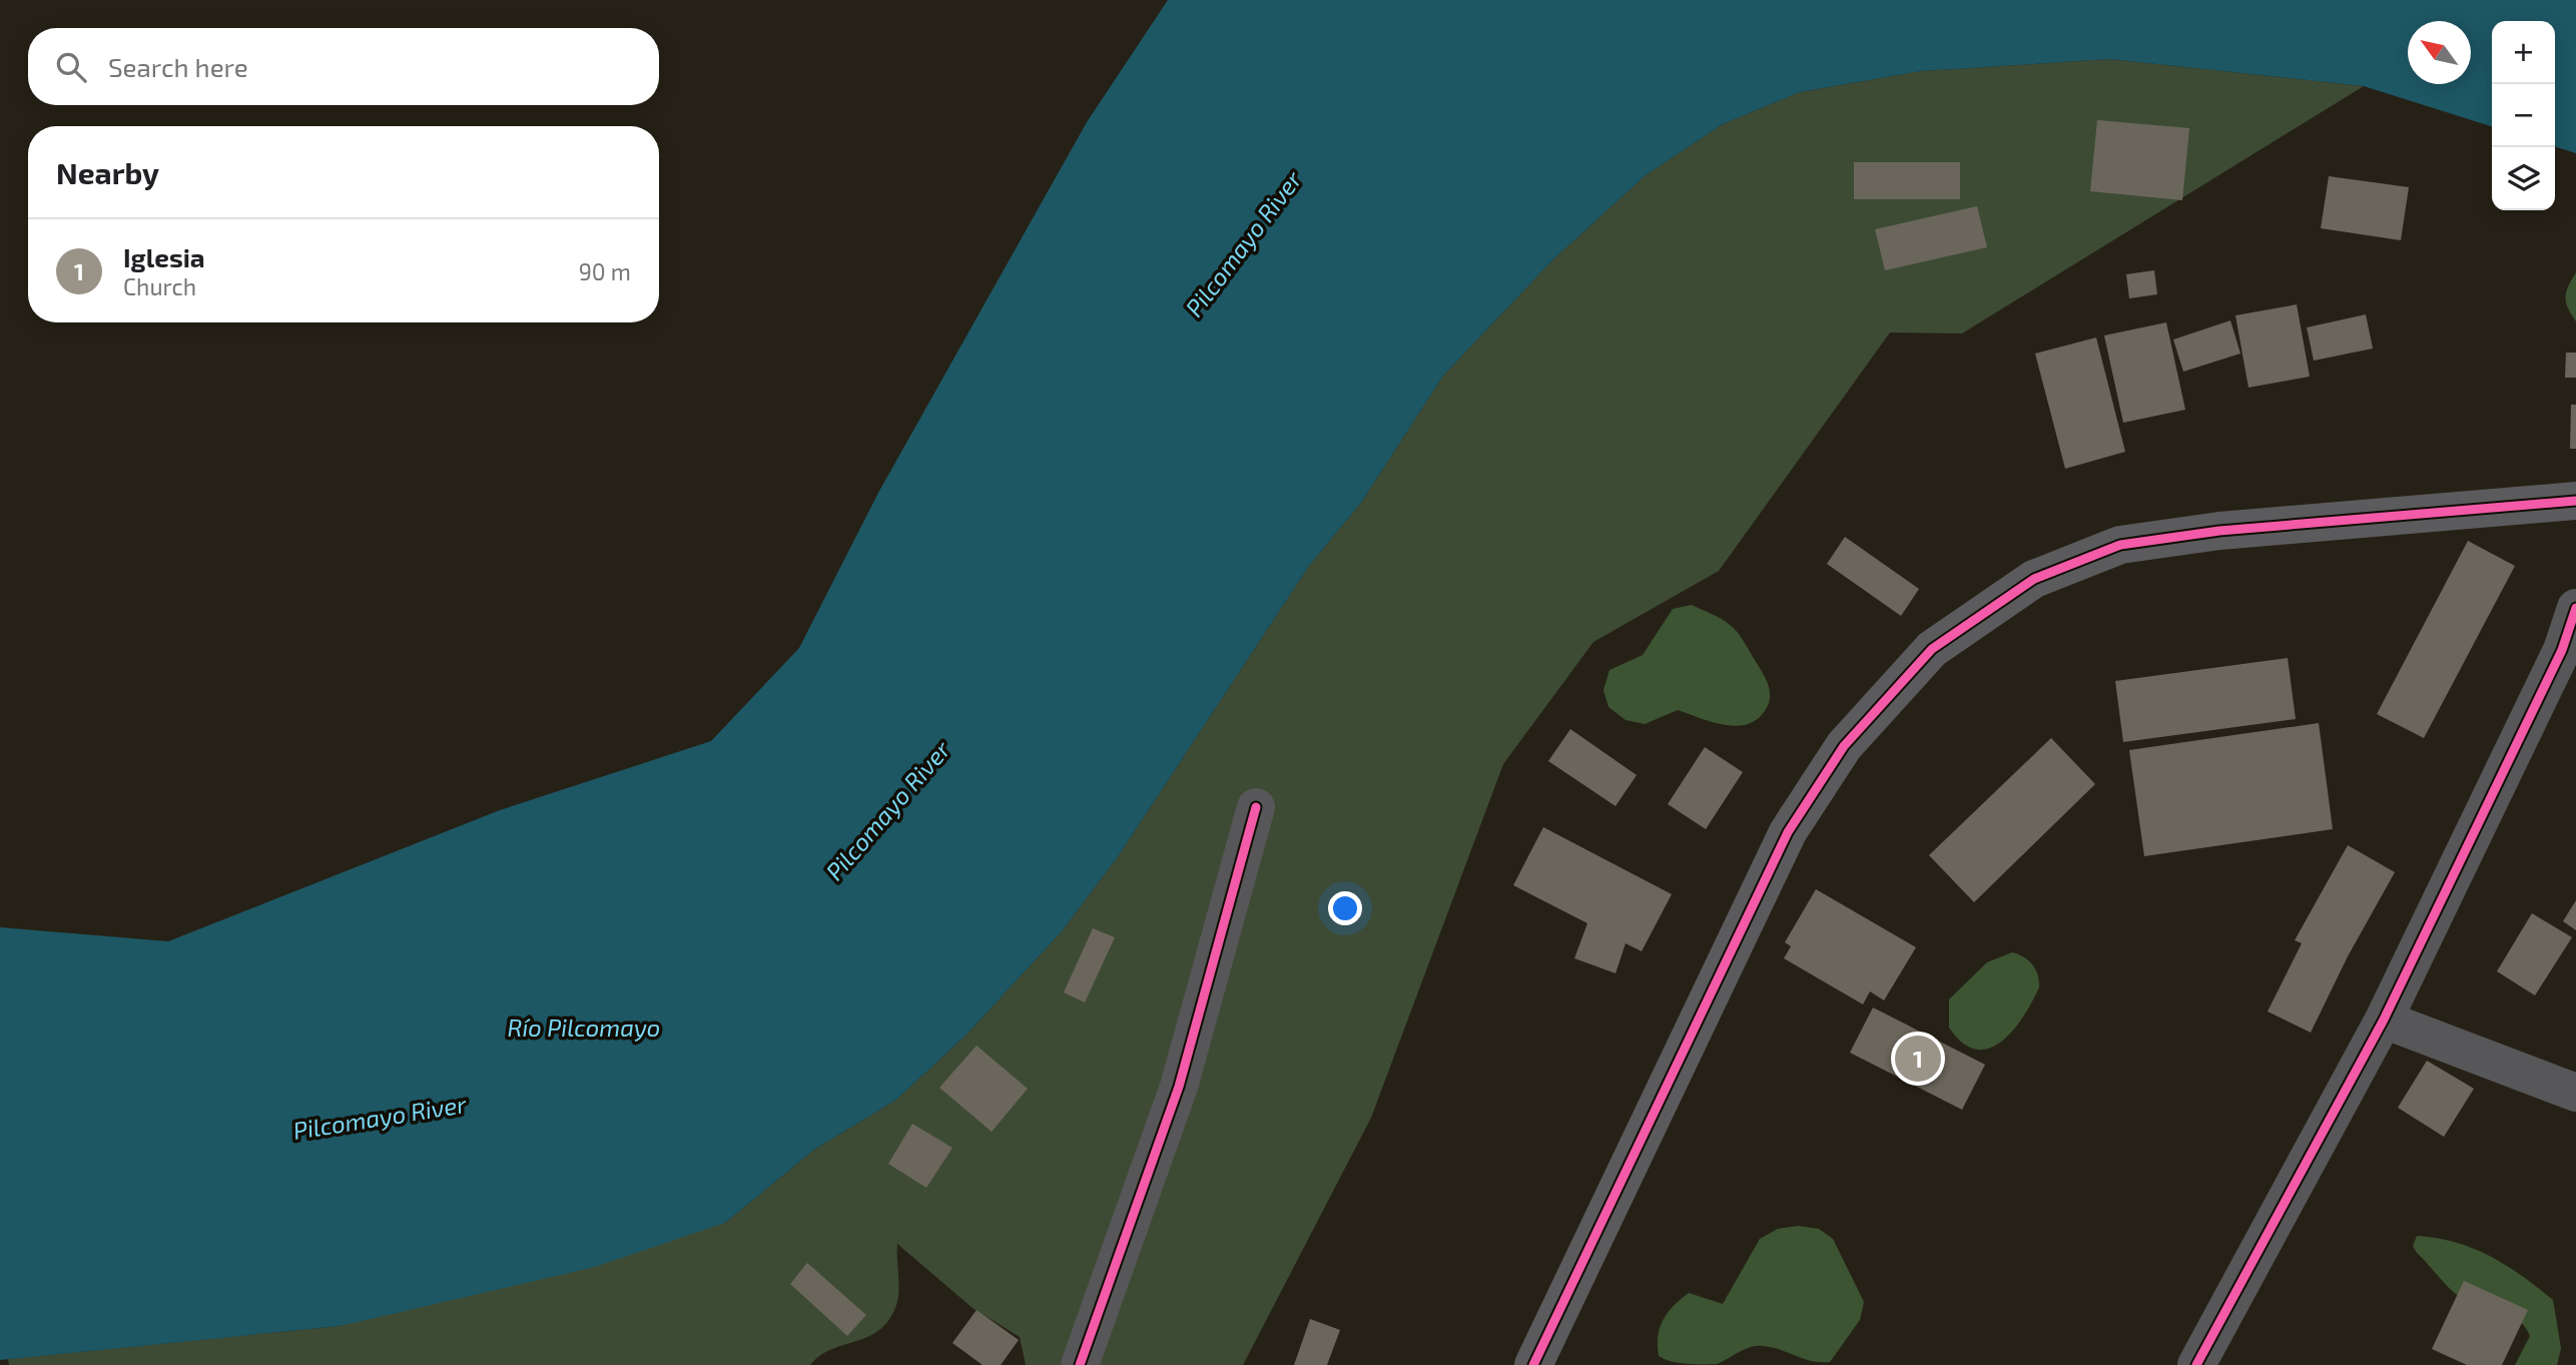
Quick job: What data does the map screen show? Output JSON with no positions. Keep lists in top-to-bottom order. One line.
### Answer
{"water":["Pilcomayo River","Río Pilcomayo"],"north":"top left","page":{"map_buttons":["+","−"],"search":"Search here","heading":"Nearby","list":[{"mark":"1","name":"Iglesia","note":"Church","value":"90 m"}],"pins":"1"}}
